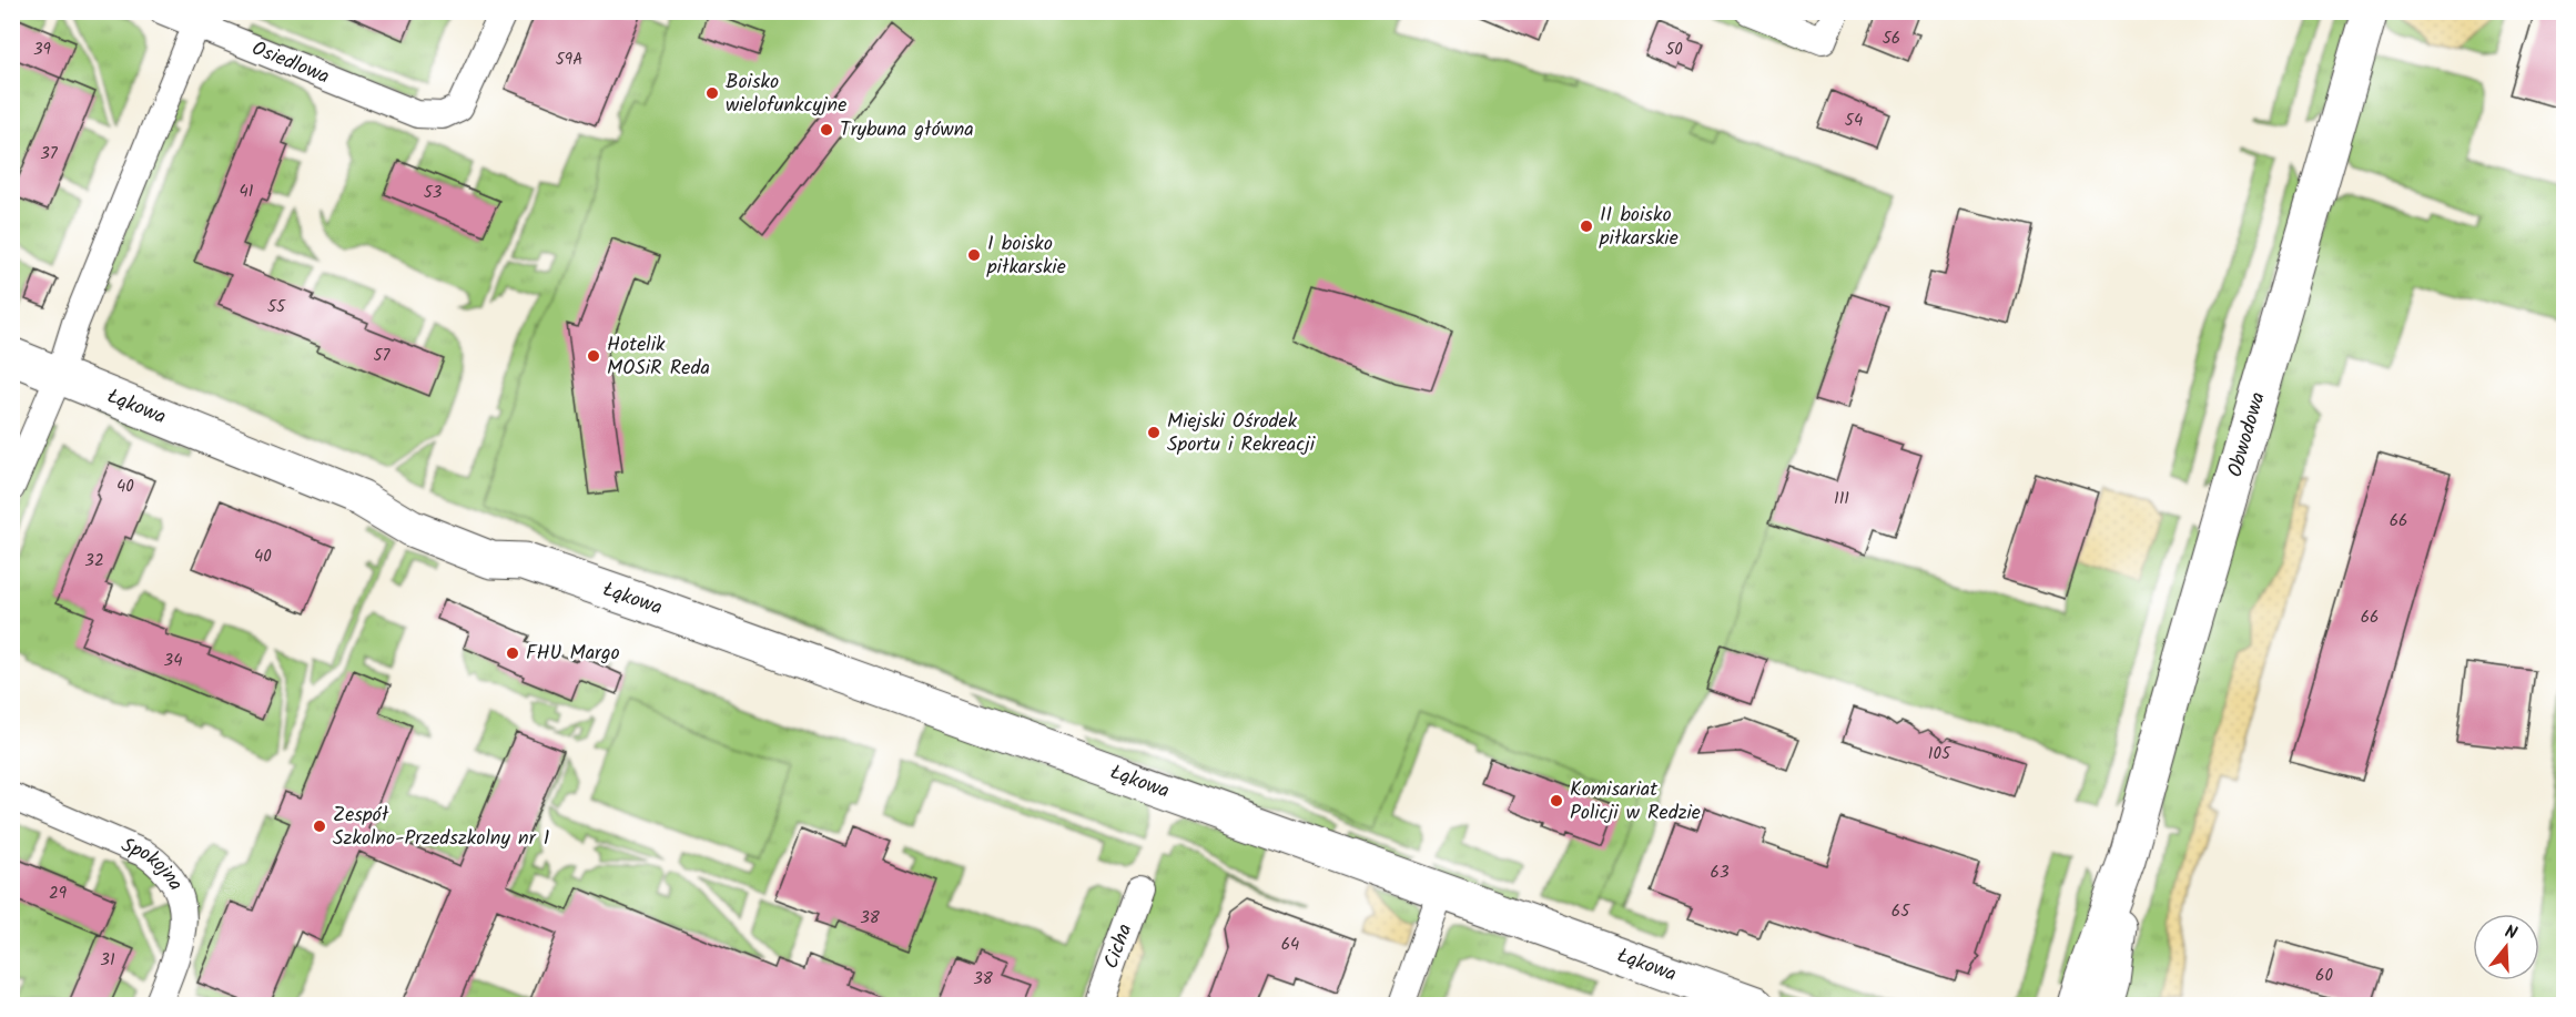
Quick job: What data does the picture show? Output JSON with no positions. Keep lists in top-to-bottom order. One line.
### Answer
{"streets":{"street":["Osiedlowa","Łąkowa","Obwodowa","Spokojna","Cicha"]},"places":["Boisko wielofunkcyjne","Trybuna główna","II boisko piłkarskie","I boisko piłkarskie","Hotelik MOSiR Reda","Miejski Ośrodek Sportu i Rekreacji","FHU Margo","Komisariat Policji w Redzie","Zespół Szkolno-Przedszkolny nr 1"],"house_numbers":["56","39","50","59A","54","37","41","53","55","57","40","111","66","40","32","66","34","105","63","29","65","38","64","31","60","38"],"north":"top"}
